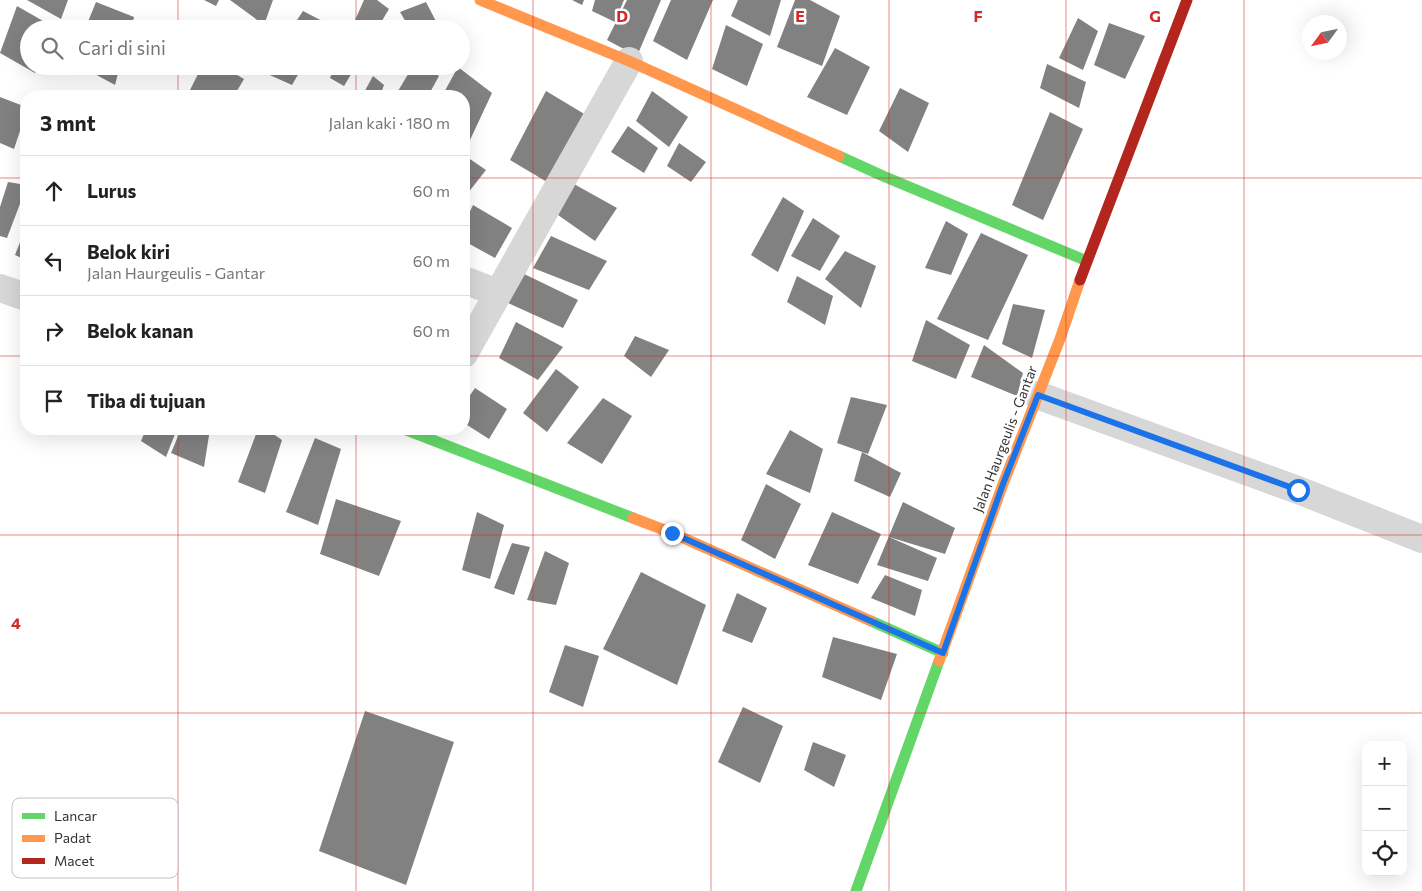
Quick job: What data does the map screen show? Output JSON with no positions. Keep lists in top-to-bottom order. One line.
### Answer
{"streets":{"street":["Jalan Haurgeulis - Gantar"]},"legend":["Lancar","Padat","Macet"],"north":"bottom left","page":{"search":"Cari di sini","heading":["3 mnt","Jalan kaki · 180 m"],"list":[["Lurus","60 m"],["Belok kiri","Jalan Haurgeulis - Gantar","60 m"],["Belok kanan","60 m"],"Tiba di tujuan"],"map_buttons":["+","−"]},"grid":{"columns":["D","E","F","G"],"rows":["4"]}}
